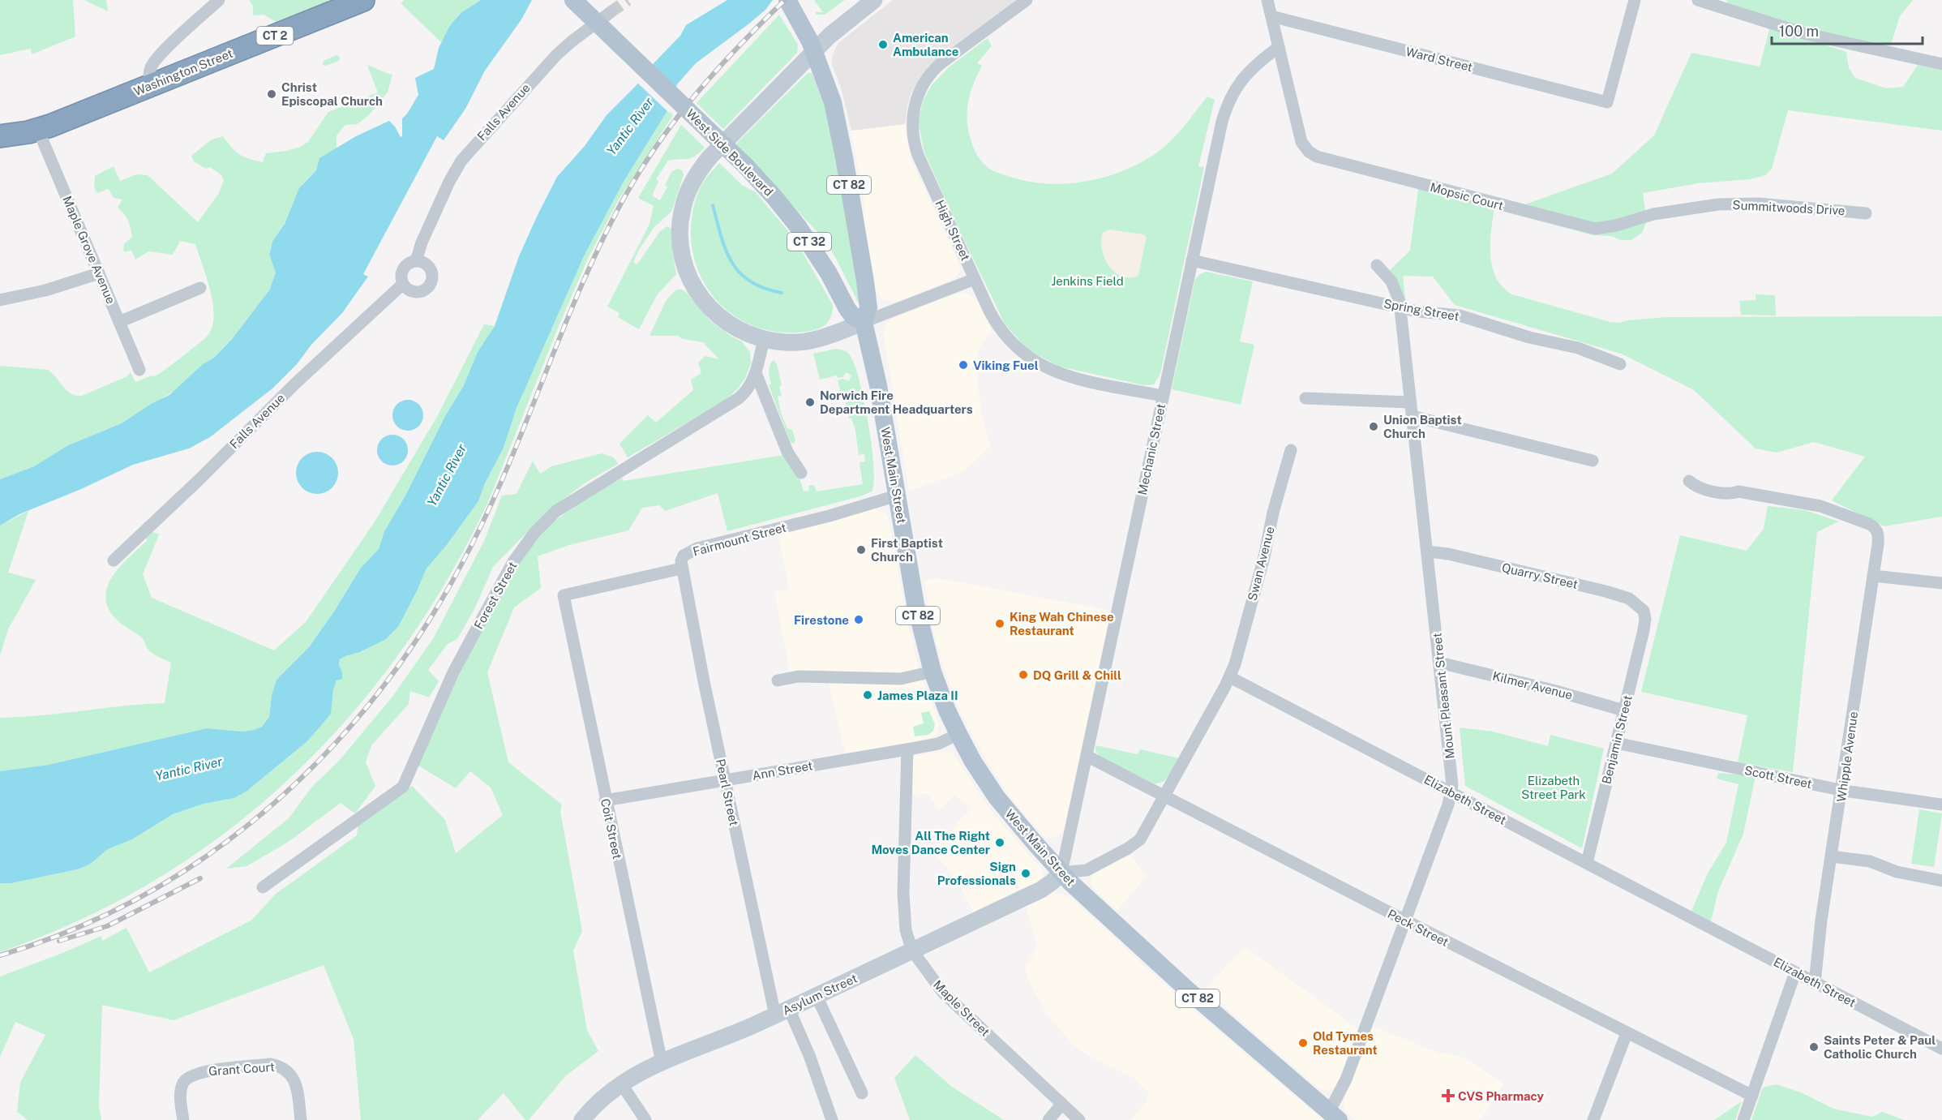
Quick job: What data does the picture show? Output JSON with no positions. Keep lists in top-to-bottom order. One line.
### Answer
{"streets":{"highway":["CT 2","Washington Street"],"main road":["West Side Boulevard","CT 82","CT 32","West Main Street","Asylum Street"],"street":["Ward Street","Falls Avenue","Mopsic Court","Summitwoods Drive","High Street","Maple Grove Avenue","Spring Street","Mechanic Street","Fairmount Street","Swan Avenue","Quarry Street","Forest Street","Kilmer Avenue","Mount Pleasant Street","Benjamin Street","Whipple Avenue","Ann Street","Scott Street","Pearl Street","Elizabeth Street","Coit Street","Peck Street","Maple Street","Grant Court"]},"crossings":[["Washington Street","Maple Grove Avenue"],["West Side Boulevard","West Main Street"],["Mopsic Court","Summitwoods Drive"],["Mopsic Court","Mechanic Street"],["High Street","Mechanic Street"],["Spring Street","Mechanic Street"],["Spring Street","Mount Pleasant Street"],["Mechanic Street","West Main Street"],["Mechanic Street","Peck Street"],["Mechanic Street","Asylum Street"],["West Main Street","Fairmount Street"],["West Main Street","Mount Pleasant Street"],["West Main Street","Ann Street"],["West Main Street","Asylum Street"],["Fairmount Street","Pearl Street"],["Fairmount Street","Coit Street"],["Swan Avenue","Elizabeth Street"],["Quarry Street","Mount Pleasant Street"],["Quarry Street","Benjamin Street"],["Kilmer Avenue","Mount Pleasant Street"],["Kilmer Avenue","Benjamin Street"],["Mount Pleasant Street","Elizabeth Street"],["Mount Pleasant Street","Peck Street"],["Benjamin Street","Scott Street"],["Benjamin Street","Elizabeth Street"],["Whipple Avenue","Scott Street"],["Whipple Avenue","Elizabeth Street"],["Ann Street","Pearl Street"],["Ann Street","Coit Street"],["Ann Street","Maple Street"],["Pearl Street","Asylum Street"],["Coit Street","Asylum Street"],["Asylum Street","Maple Street"]],"water":["Yantic River"],"parks":["Jenkins Field","Elizabeth Street Park"],"places":{"other":["American Ambulance","Christ Episcopal Church","Viking Fuel","Norwich Fire Department Headquarters","Union Baptist Church","First Baptist Church","Firestone","King Wah Chinese Restaurant","DQ Grill & Chill","James Plaza II","All The Right Moves Dance Center","Sign Professionals","Old Tymes Restaurant","Saints Peter & Paul Catholic Church"],"health":["CVS Pharmacy"]},"scale_bar":"100 m"}
